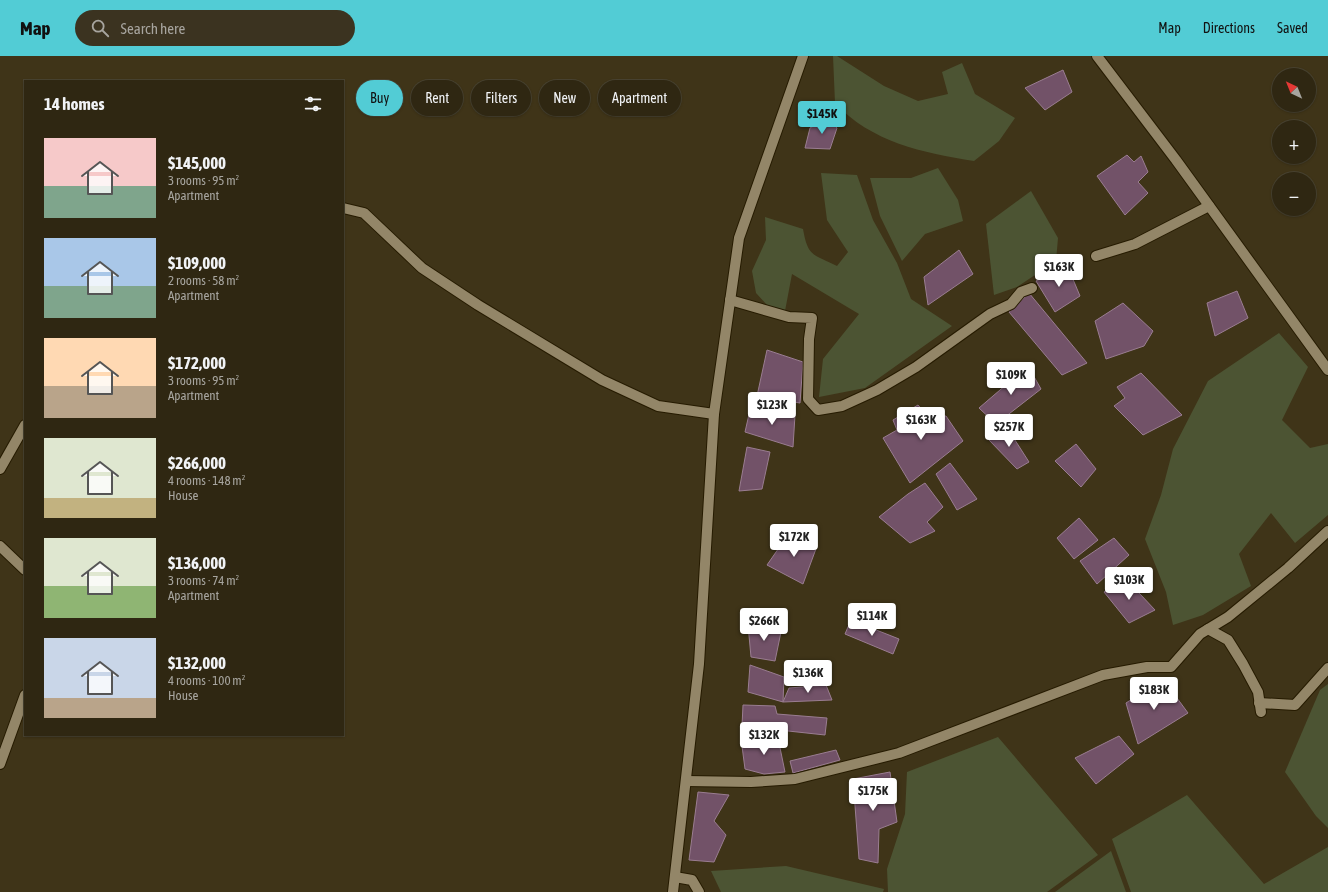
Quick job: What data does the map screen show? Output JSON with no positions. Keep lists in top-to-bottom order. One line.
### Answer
{"north":"top left","page":{"header":"Map","search":"Search here","nav":["Map","Directions","Saved"],"map_buttons":["+","−"],"chip":["Buy","Rent","Filters","New","Apartment"],"heading":"14 homes","price":["$145K","$163K","$109K","$123K","$163K","$257K","$172K","$103K","$114K","$266K","$136K","$183K","$132K","$175K"],"list":[{"name":"$145,000","note":"3 rooms · 95 m² · Apartment"},{"name":"$109,000","note":"2 rooms · 58 m² · Apartment"},{"name":"$172,000","note":"3 rooms · 95 m² · Apartment"},{"name":"$266,000","note":"4 rooms · 148 m² · House"},{"name":"$136,000","note":"3 rooms · 74 m² · Apartment"},{"name":"$132,000","note":"4 rooms · 100 m² · House"}]}}
